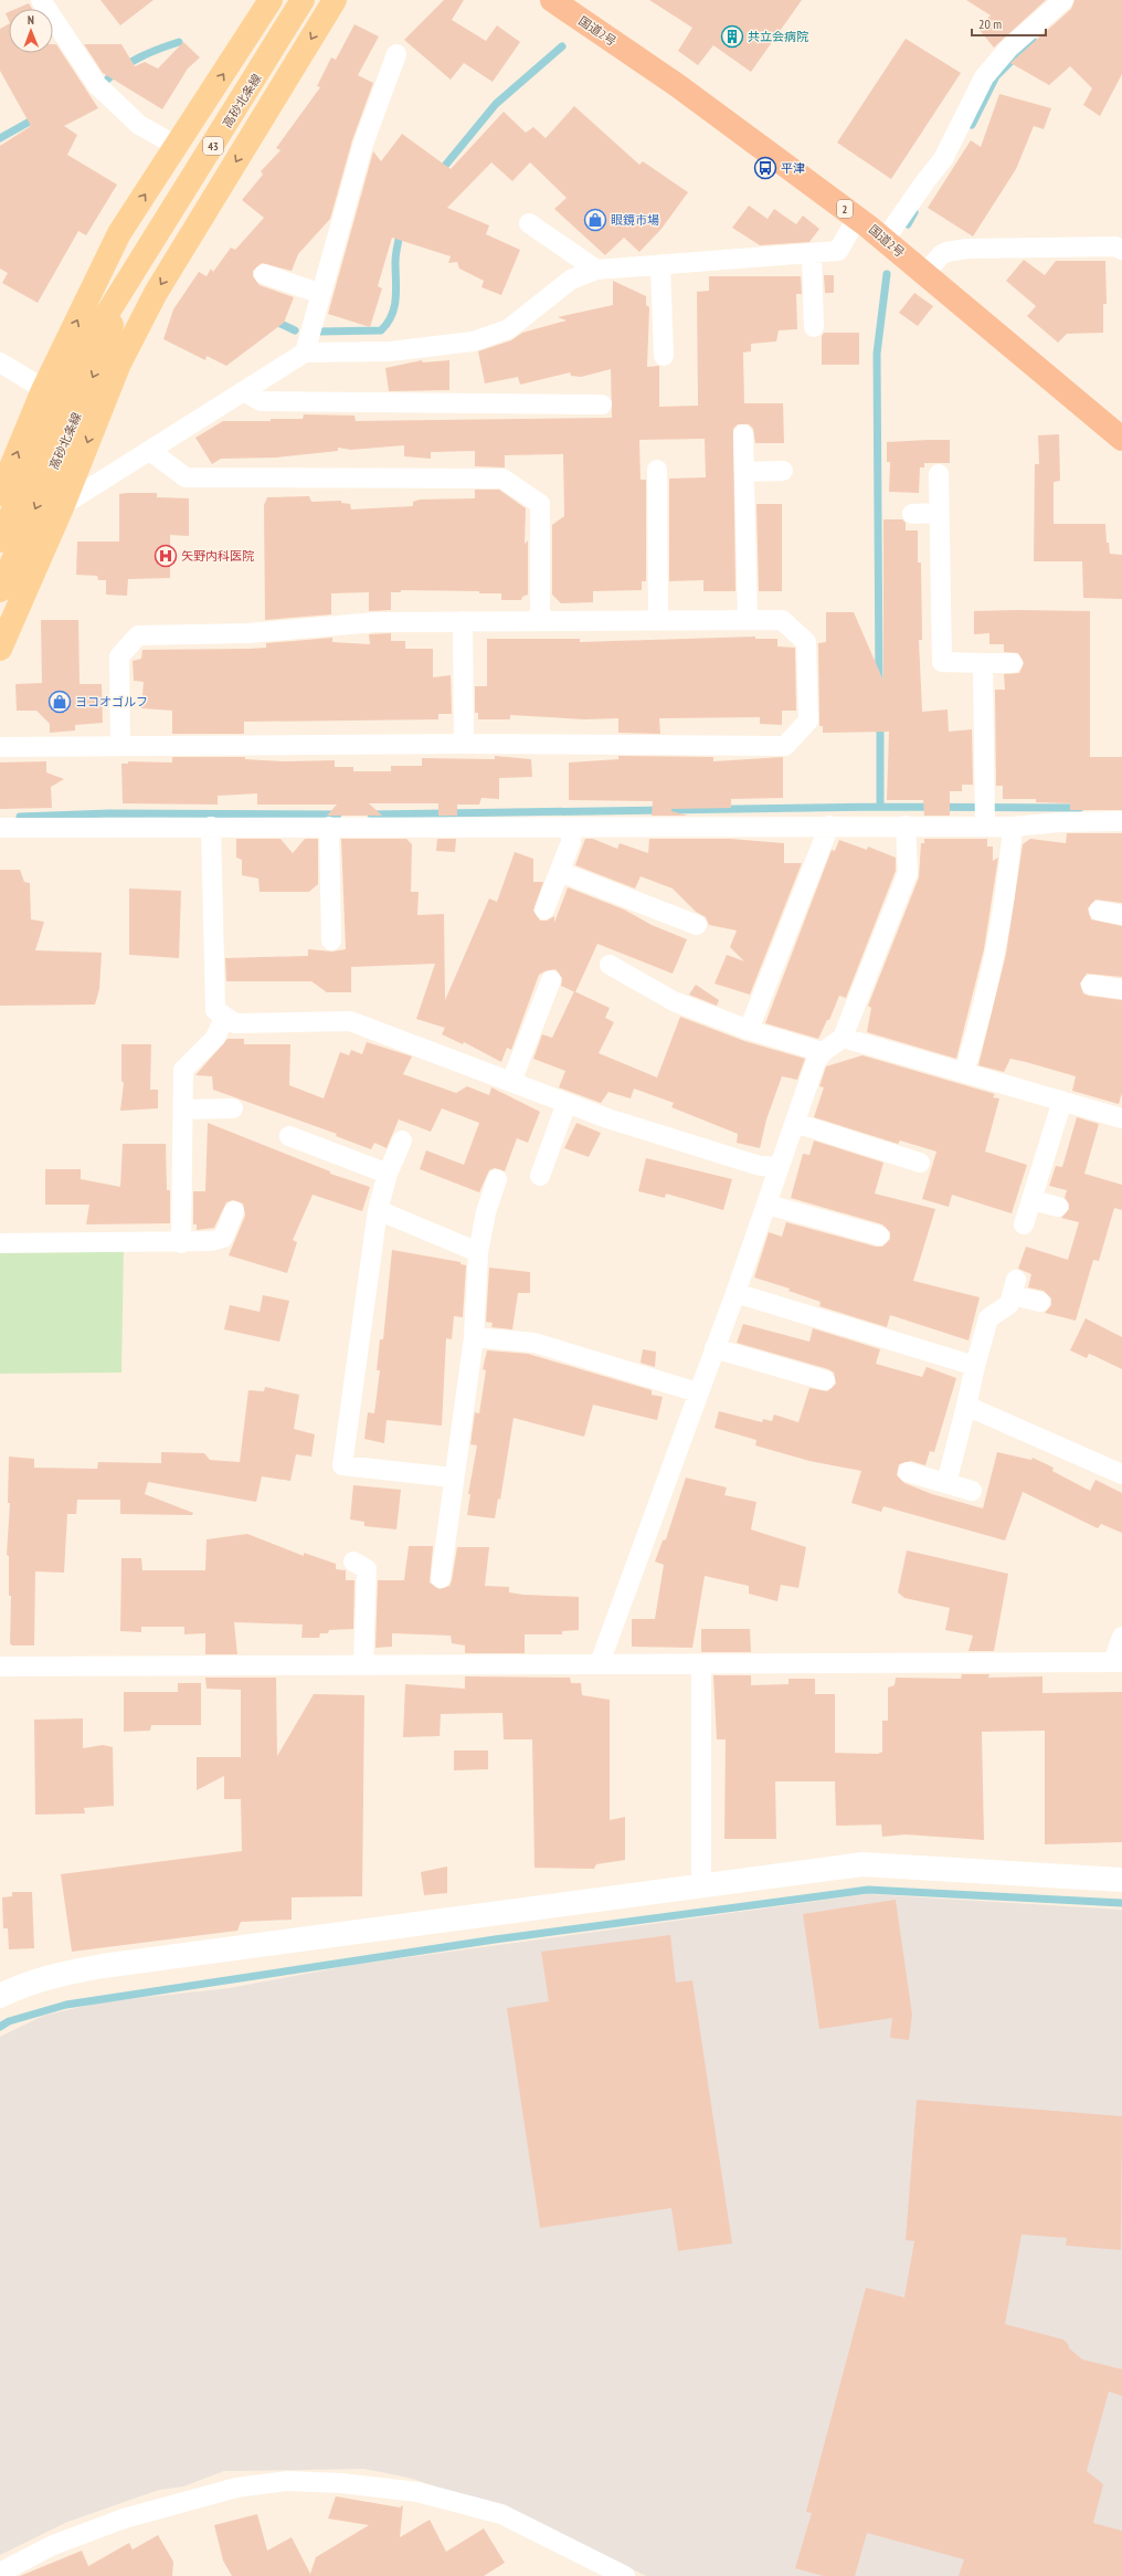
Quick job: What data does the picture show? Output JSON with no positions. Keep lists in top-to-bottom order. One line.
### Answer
{"streets":{"highway":["国道2号","2"],"main road":["高砂北条線","43"]},"places":{"building":["共立会病院"],"bus stop":["平津"],"shop":["眼鏡市場","ヨコオゴルフ"],"hospital":["矢野内科医院"]},"scale_bar":"20 m","north":"top"}
